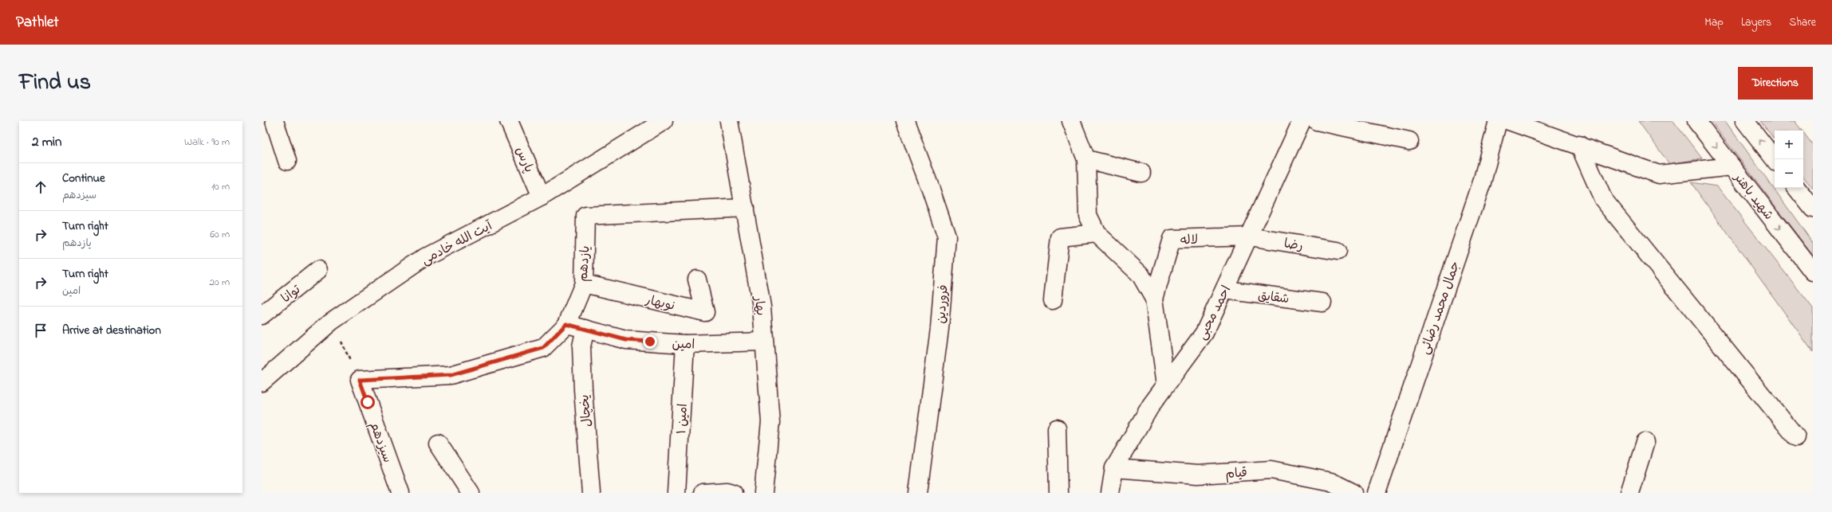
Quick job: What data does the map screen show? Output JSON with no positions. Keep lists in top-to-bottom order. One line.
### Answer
{"streets":{"street":["پارس","شهید باهنر","لاله","آیت الله خادمی","رضا","یازدهم","توانا","شقایق","نوبهار","فروردین","بهار","جمال محمد رضائی","احمد محبی","امین","یخچال","امین ۱","سیزدهم","قیام"]},"crossings":[["پارس","آیت الله خادمی"],["لاله","رضا"],["لاله","احمد محبی"],["رضا","احمد محبی"],["یازدهم","نوبهار"],["یازدهم","بهار"],["یازدهم","امین"],["یازدهم","سیزدهم"],["شقایق","احمد محبی"],["بهار","امین"],["احمد محبی","قیام"],["امین","یخچال"],["امین","امین ۱"]],"page":{"header":"Pathlet","nav":["Map","Layers","Share"],"title":"Find us","buttons":"Directions","heading":["2 min","Walk · 90 m"],"map_buttons":["+","−"],"list":[["Continue","سیزدهم","10 m"],["Turn right","یازدهم","60 m"],["Turn right","امین","20 m"],"Arrive at destination"]}}
